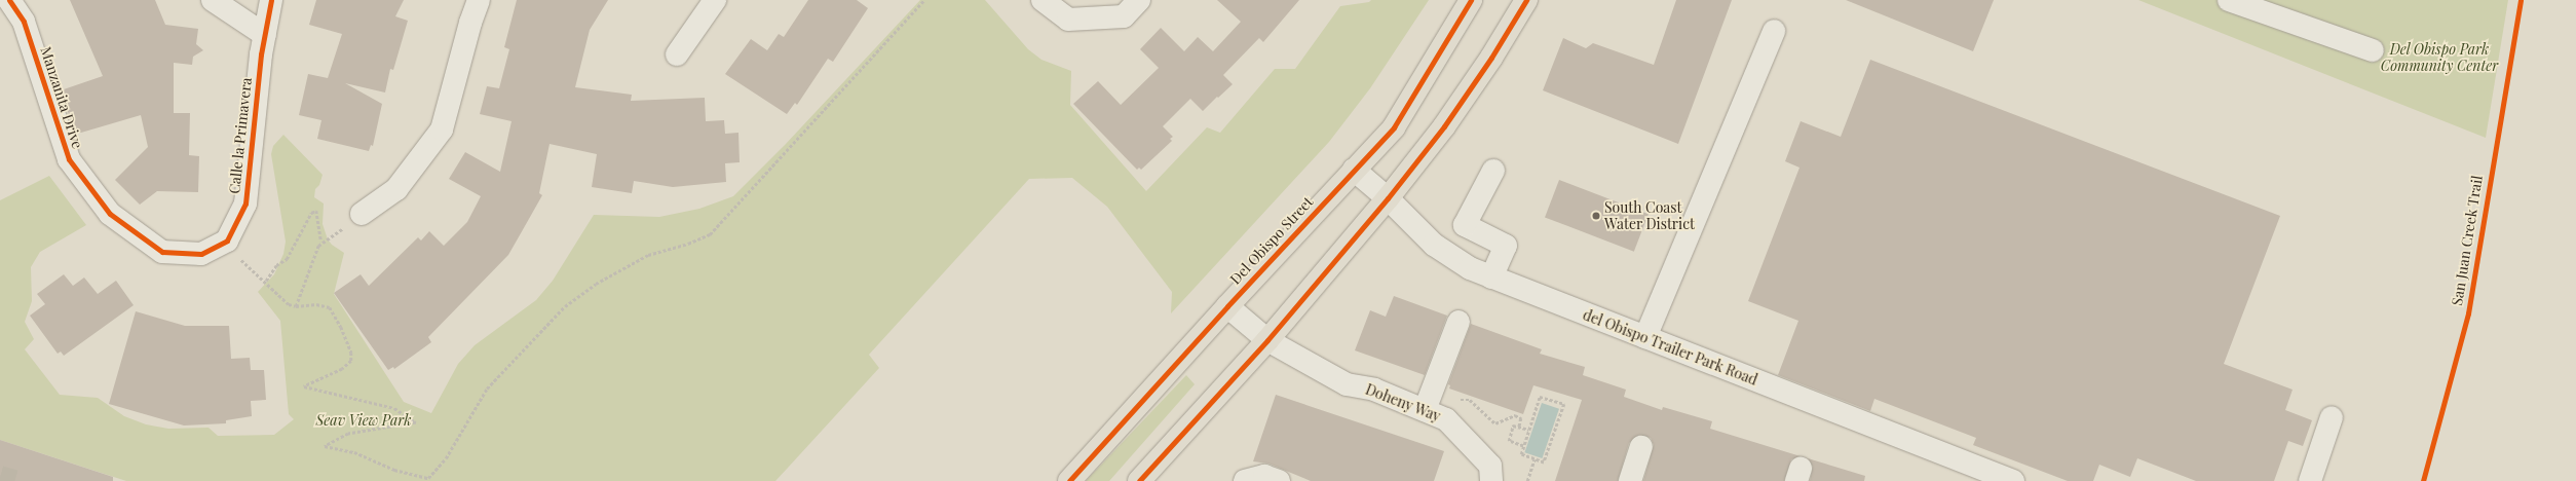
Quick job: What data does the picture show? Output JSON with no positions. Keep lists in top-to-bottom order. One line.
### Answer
{"streets":{"main road":["Del Obispo Street"],"street":["Manzanita Drive","Calle la Primavera","del Obispo Trailer Park Road","Doheny Way"],"cycle path":["San Juan Creek Trail"]},"crossings":[["Manzanita Drive","Calle la Primavera"],["Del Obispo Street","del Obispo Trailer Park Road"],["Del Obispo Street","Doheny Way"]],"parks":["Del Obispo Park Community Center","Seav View Park"],"places":["South Coast Water District"]}
